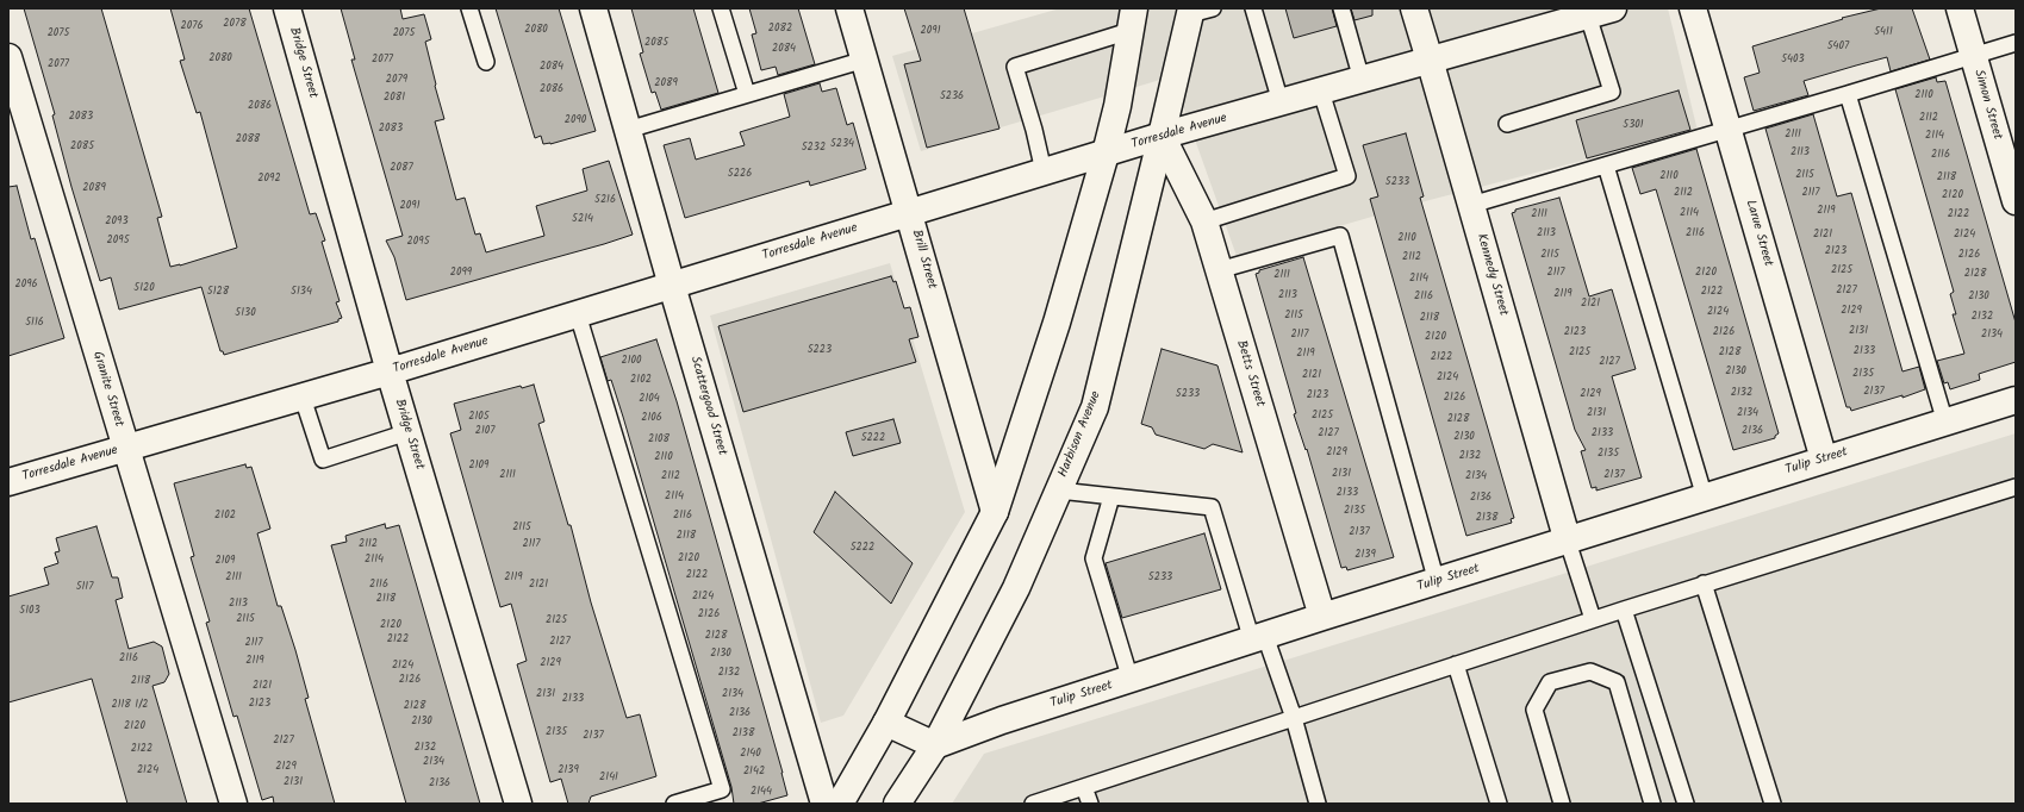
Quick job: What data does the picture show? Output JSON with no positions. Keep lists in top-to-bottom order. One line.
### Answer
{"streets":{"street":["Bridge Street","Simon Street","Torresdale Avenue","Larue Street","Brill Street","Kennedy Street","Betts Street","Granite Street","Scattergood Street","Harbison Avenue","Tulip Street"]},"crossings":[["Bridge Street","Torresdale Avenue"],["Torresdale Avenue","Brill Street"],["Torresdale Avenue","Kennedy Street"],["Torresdale Avenue","Betts Street"],["Torresdale Avenue","Granite Street"],["Torresdale Avenue","Scattergood Street"],["Torresdale Avenue","Harbison Avenue"],["Larue Street","Tulip Street"],["Kennedy Street","Tulip Street"],["Betts Street","Harbison Avenue"],["Betts Street","Tulip Street"],["Harbison Avenue","Tulip Street"]],"house_numbers":["2078","2076","2082","2080","2091","5411","2075","2075","2085","5407","2084","2080","2077","5403","2077","2084","2079","2089","2086","2110","5236","2081","2086","2083","2112","2090","5301","2083","2111","2114","2088","5234","2085","5232","2113","2116","2087","5226","2115","2110","2118","2092","5233","2089","2112","2117","2120","5216","2091","2119","2114","2111","2122","5214","2093","2113","2116","2121","2124","2110","2095","2095","2123","2115","2126","2112","2125","2099","2117","2120","2128","2111","2114","2096","5120","2127","5128","5134","2122","2119","2113","2116","2130","2121","2129","2124","5130","2115","2132","2118","5116","2131","2123","2126","2117","2134","2120","5223","2133","2125","2128","2119","2122","2100","2127","2130","2135","2121","2124","2102","2137","2132","5233","2129","2123","2126","2104","2131","2134","2125","2105","2106","2128","2107","2136","2127","2133","2130","5222","2108","2129","2135","2132","2110","2109","2131","2111","2137","2112","2134","2133","2114","2136","2135","2102","2116","2138","2115","2137","2118","2112","2117","5222","2139","2120","2114","2109","2122","2111","2119","5233","2116","2121","5117","2124","2118","2113","5103","2126","2115","2125","2120","2128","2122","2127","2117","2130","2116","2119","2129","2124","2132","2126","2118","2121","2131","2134","2133","2123","2118 1/2","2128","2136","2130","2120","2135","2138","2137","2127","2132","2122","2140","2134","2129","2124","2139","2142","2141","2131","2136","2144"]}
